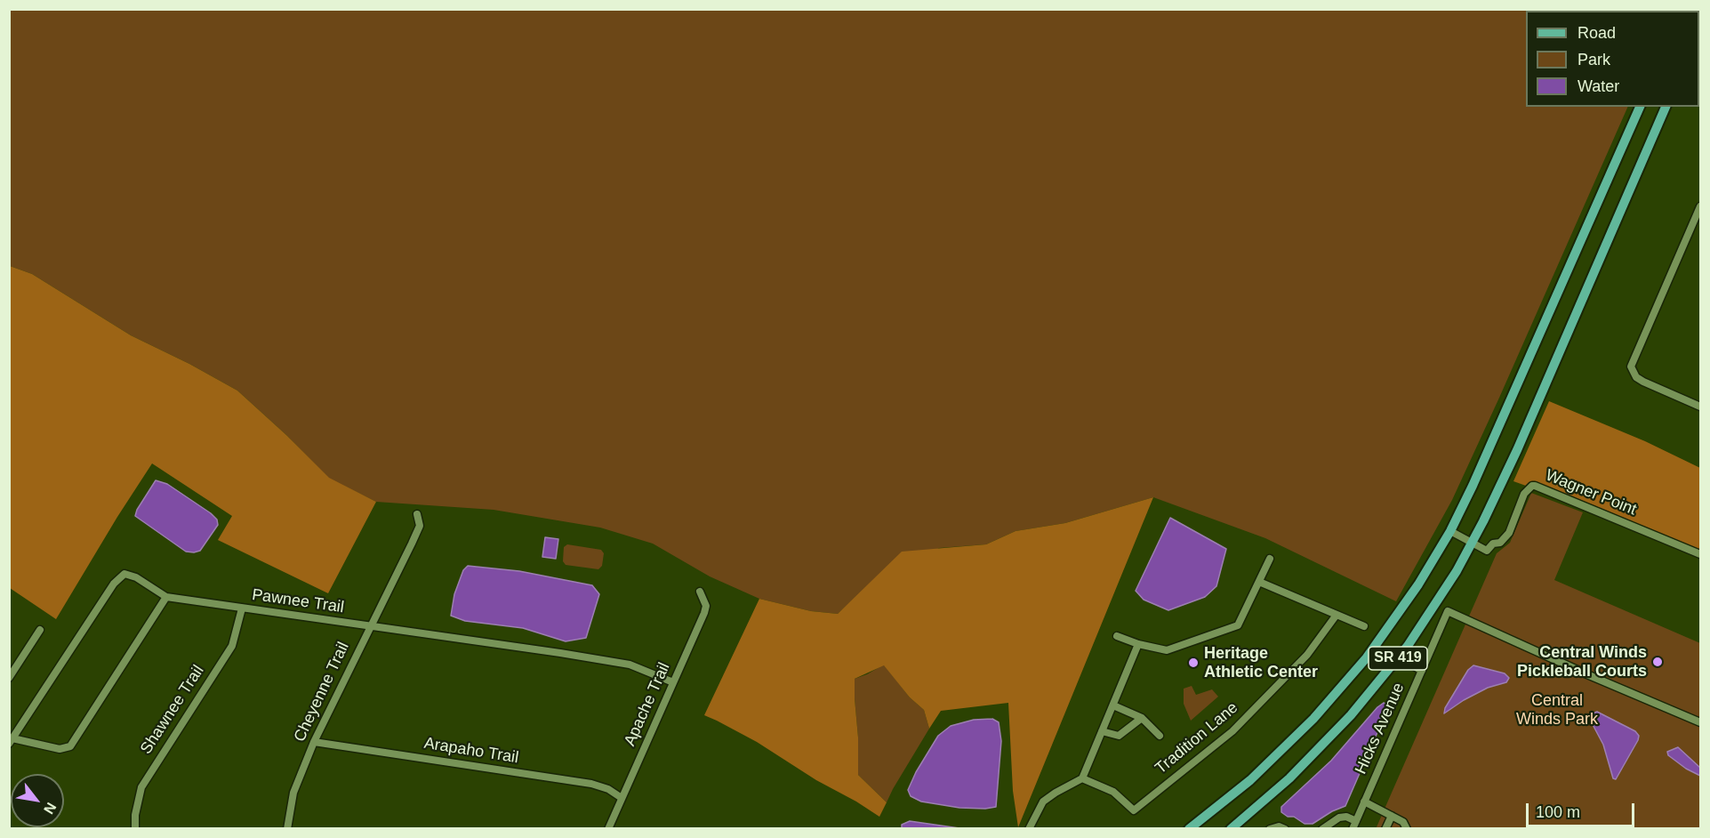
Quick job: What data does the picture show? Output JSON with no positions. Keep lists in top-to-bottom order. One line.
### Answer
{"streets":{"main road":["SR 419"],"street":["Wagner Point","Pawnee Trail","Cheyenne Trail","Apache Trail","Shawnee Trail","Hicks Avenue","Tradition Lane","Arapaho Trail"]},"crossings":[["Wagner Point","SR 419"],["Pawnee Trail","Cheyenne Trail"],["Pawnee Trail","Apache Trail"],["Pawnee Trail","Shawnee Trail"],["Cheyenne Trail","Arapaho Trail"],["Apache Trail","Arapaho Trail"]],"parks":["Central Winds Park"],"places":["Central Winds Pickleball Courts","Heritage Athletic Center"],"legend":["Road","Park","Water"],"scale_bar":"100 m","north":"bottom right"}
